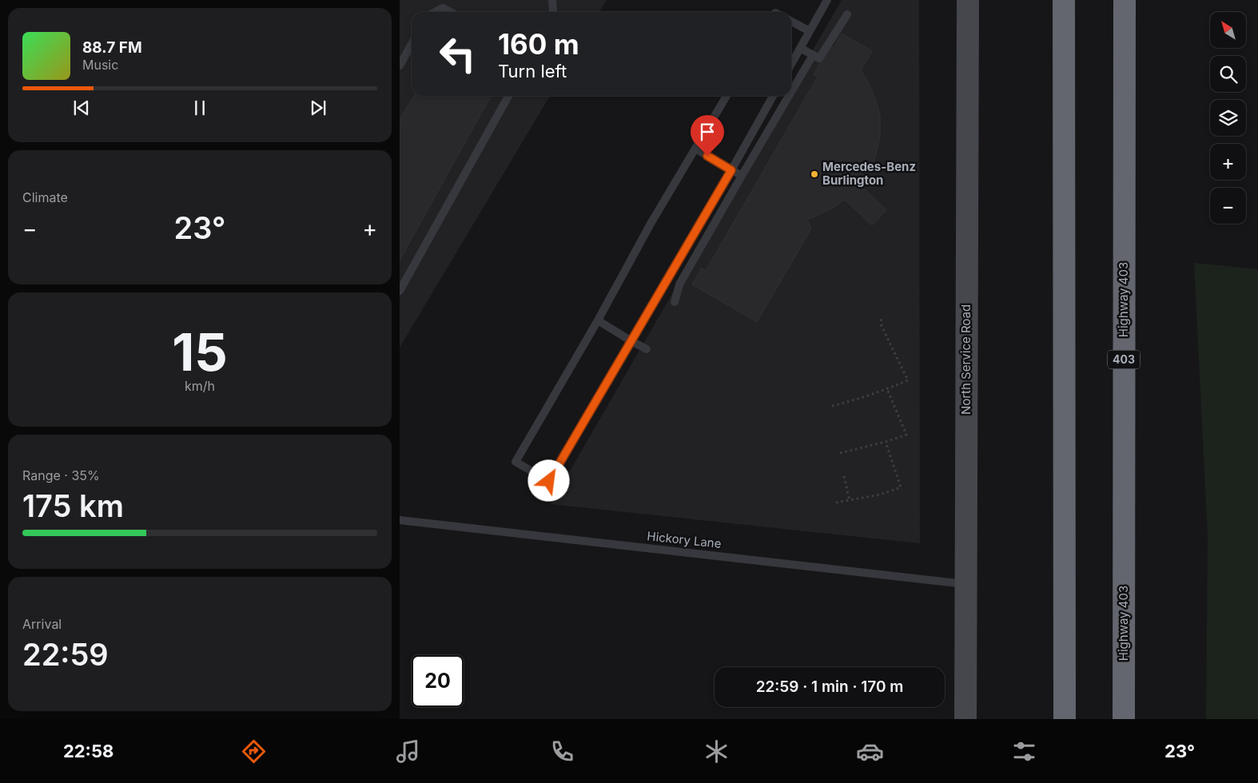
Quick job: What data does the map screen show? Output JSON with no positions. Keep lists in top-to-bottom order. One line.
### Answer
{"streets":{"highway":["Highway 403","403"],"street":["North Service Road"],"lane":["Hickory Lane"]},"crossings":[["North Service Road","Hickory Lane"]],"places":["Mercedes-Benz Burlington"],"north":"top left","page":{"map_buttons":["+","−"],"turn":["160 m","Turn left"],"song":["88.7 FM","Music"],"tile":["Climate",["15","km/h"],["Range · 35%","175 km"],["Arrival","22:59"]],"heat":["−","23°","+"],"limit":"20","trip":"22:59 · 1 min · 170 m","tabs":["22:58","23°"]}}
